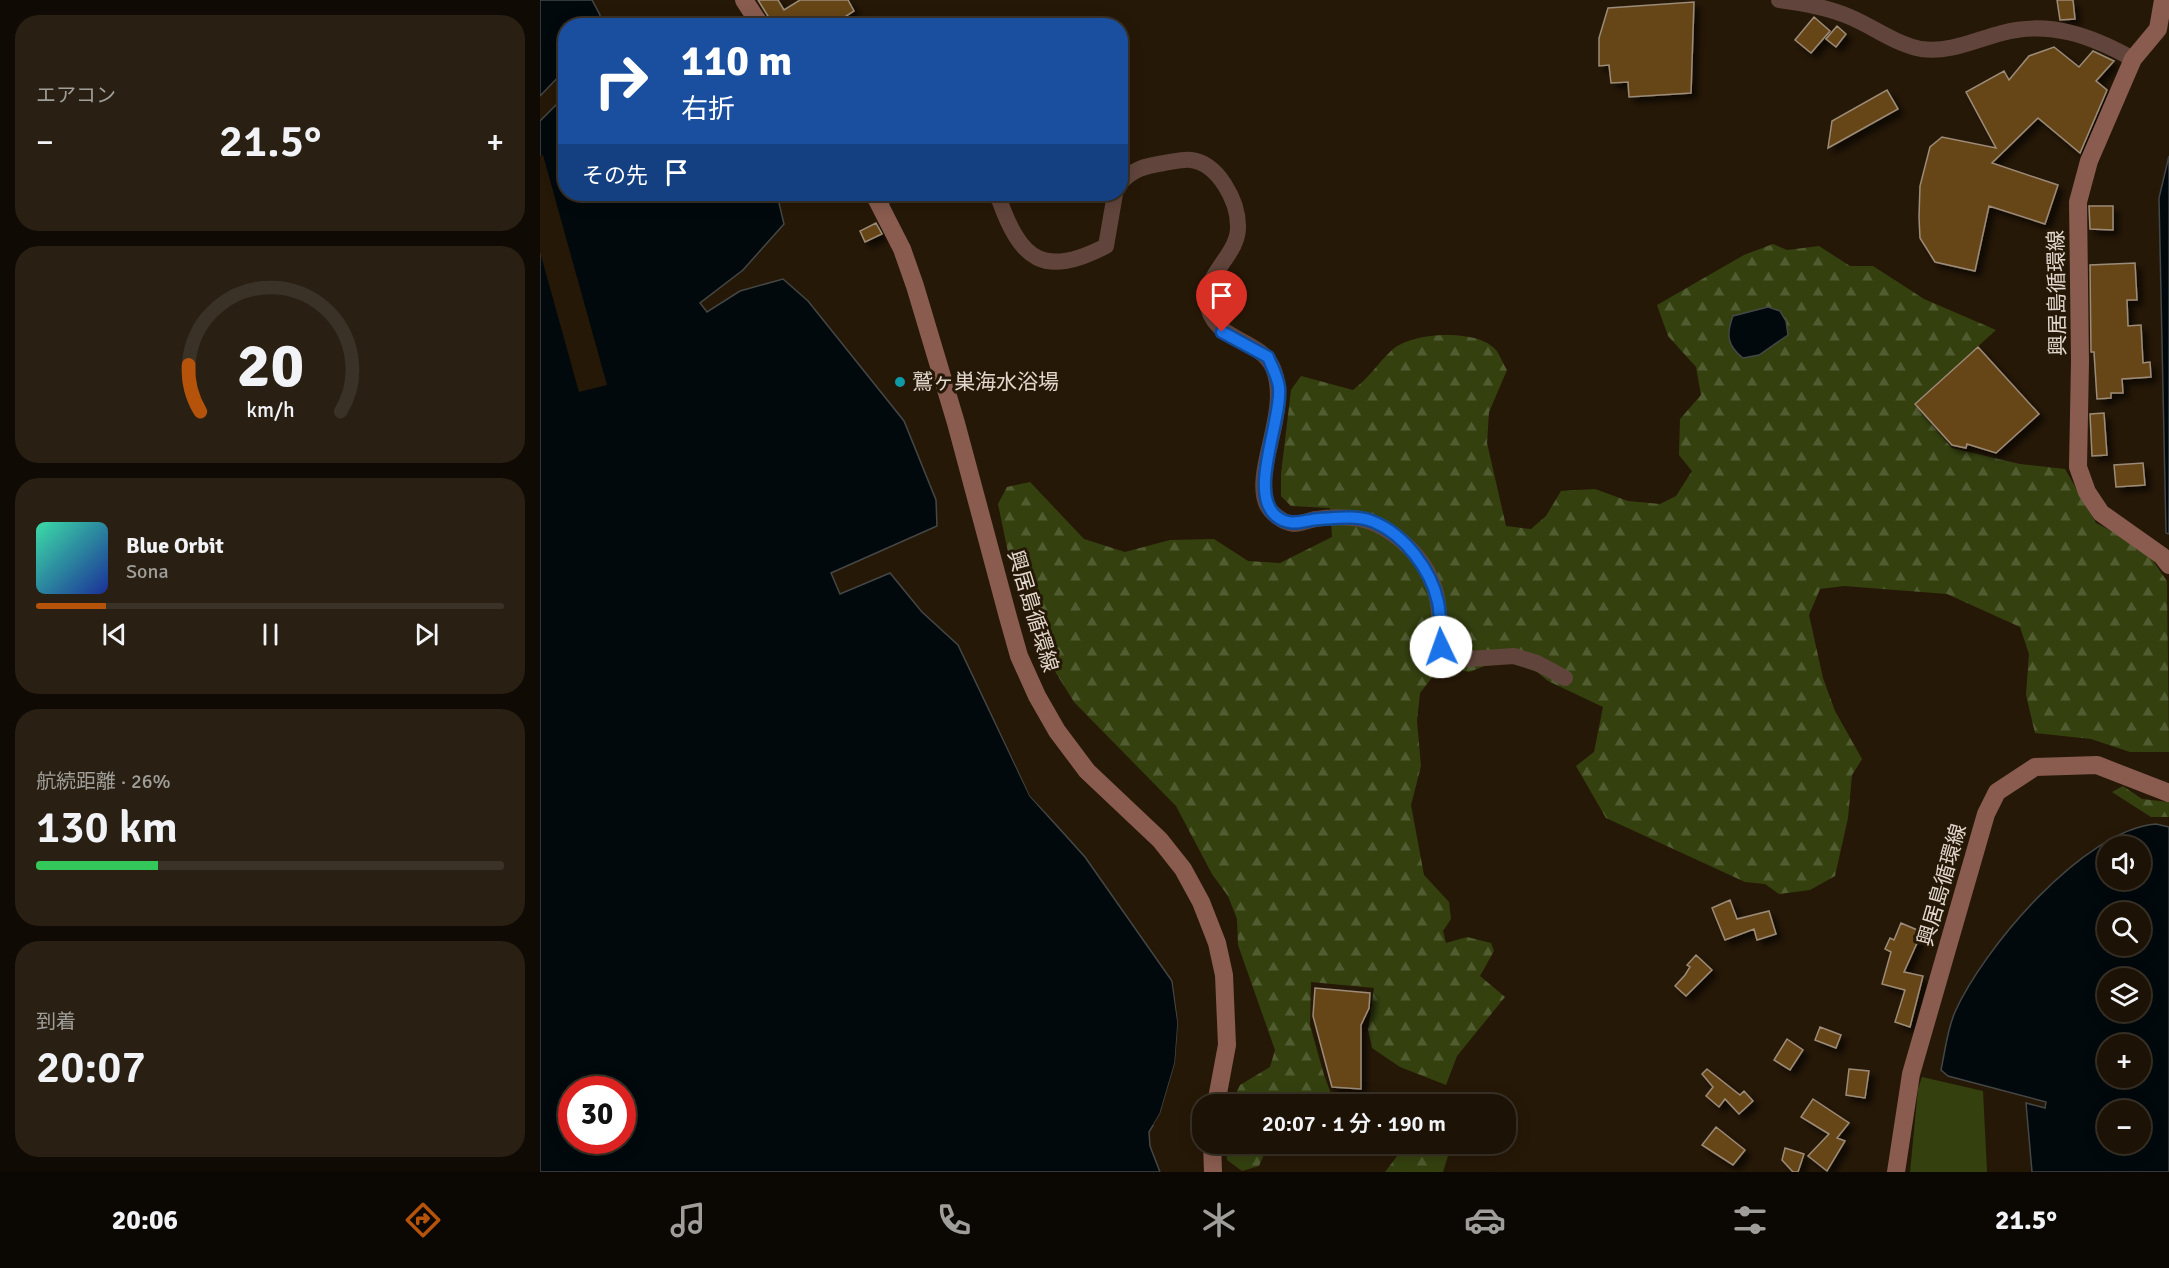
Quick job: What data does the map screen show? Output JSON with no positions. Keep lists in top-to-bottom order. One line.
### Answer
{"streets":{"main road":["興居島循環線"]},"places":["鷲ヶ巣海水浴場"],"page":{"tile":["エアコン",["航続距離 · 26%","130 km"],["到着","20:07"]],"turn":["110 m","右折"],"heat":["−","21.5°","+"],"then":"その先","song":["Blue Orbit","Sona"],"map_buttons":["+","−"],"limit":"30","trip":"20:07 · 1 分 · 190 m","tabs":["20:06","21.5°"],"gauge":["20","km/h"]}}
